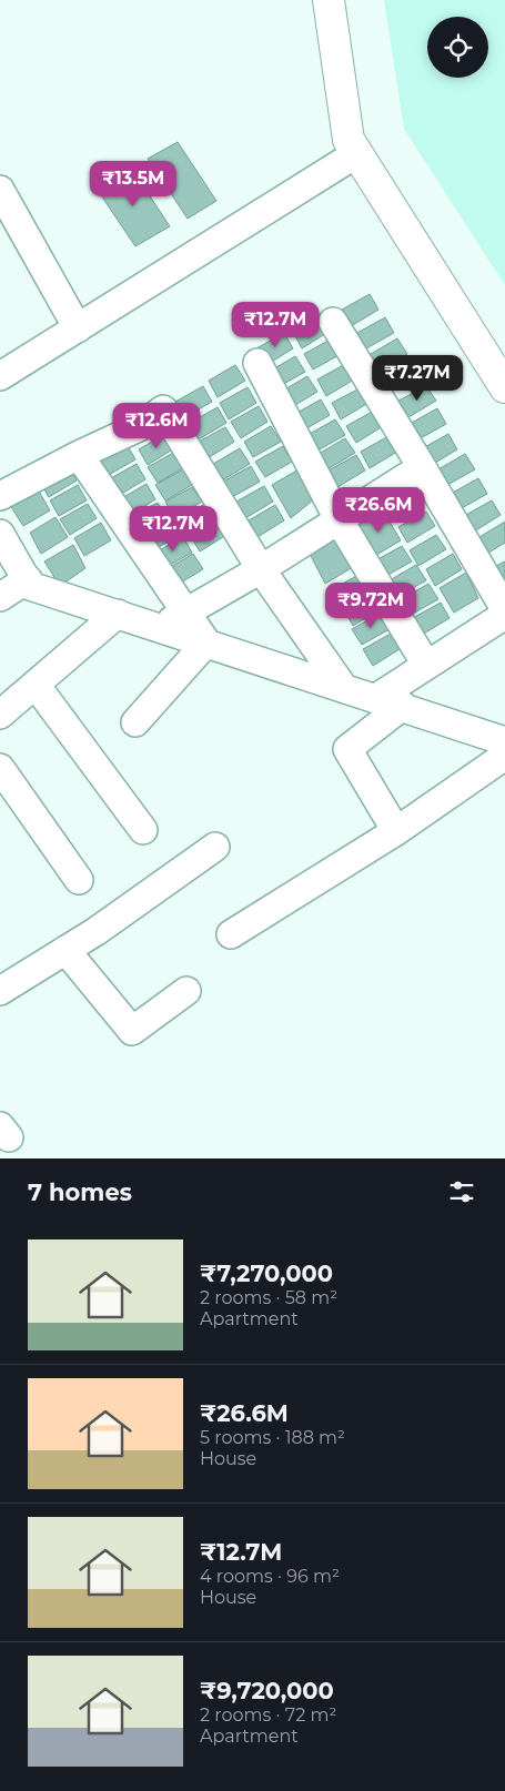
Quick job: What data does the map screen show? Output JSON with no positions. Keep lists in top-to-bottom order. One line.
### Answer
{"page":{"price":["₹13.5M","₹12.7M","₹7.27M","₹12.6M","₹26.6M","₹12.7M","₹9.72M"],"heading":"7 homes","list":[{"name":"₹7,270,000","note":"2 rooms · 58 m² · Apartment"},{"name":"₹26.6M","note":"5 rooms · 188 m² · House"},{"name":"₹12.7M","note":"4 rooms · 96 m² · House"},{"name":"₹9,720,000","note":"2 rooms · 72 m² · Apartment"}]}}
